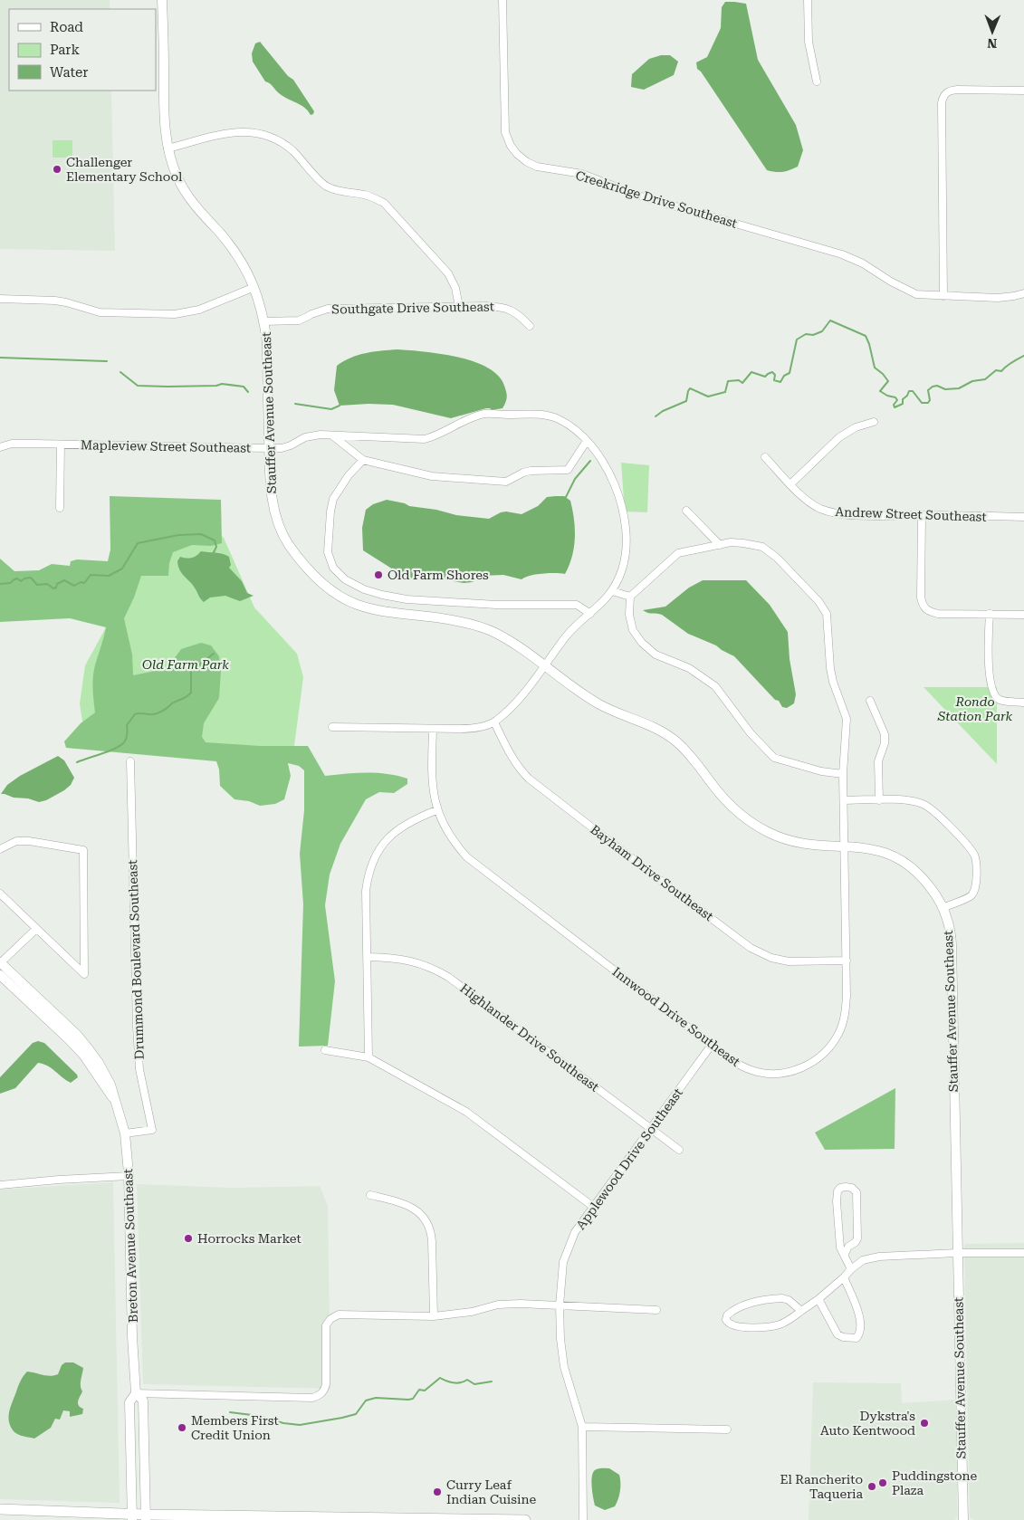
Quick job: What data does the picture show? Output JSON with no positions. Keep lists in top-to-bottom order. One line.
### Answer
{"streets":{"street":["Creekridge Drive Southeast","Southgate Drive Southeast","Stauffer Avenue Southeast","Mapleview Street Southeast","Andrew Street Southeast","Bayham Drive Southeast","Drummond Boulevard Southeast","Innwood Drive Southeast","Highlander Drive Southeast","Applewood Drive Southeast","Breton Avenue Southeast"]},"crossings":[["Southgate Drive Southeast","Stauffer Avenue Southeast"],["Stauffer Avenue Southeast","Mapleview Street Southeast"],["Stauffer Avenue Southeast","Innwood Drive Southeast"],["Bayham Drive Southeast","Innwood Drive Southeast"],["Drummond Boulevard Southeast","Breton Avenue Southeast"],["Innwood Drive Southeast","Applewood Drive Southeast"],["Highlander Drive Southeast","Applewood Drive Southeast"]],"parks":["Old Farm Park","Rondo Station Park"],"places":["Challenger Elementary School","Old Farm Shores","Horrocks Market","Dykstra's Auto Kentwood","Members First Credit Union","Puddingstone Plaza","El Rancherito Taqueria","Curry Leaf Indian Cuisine"],"legend":["Road","Park","Water"],"north":"bottom"}
